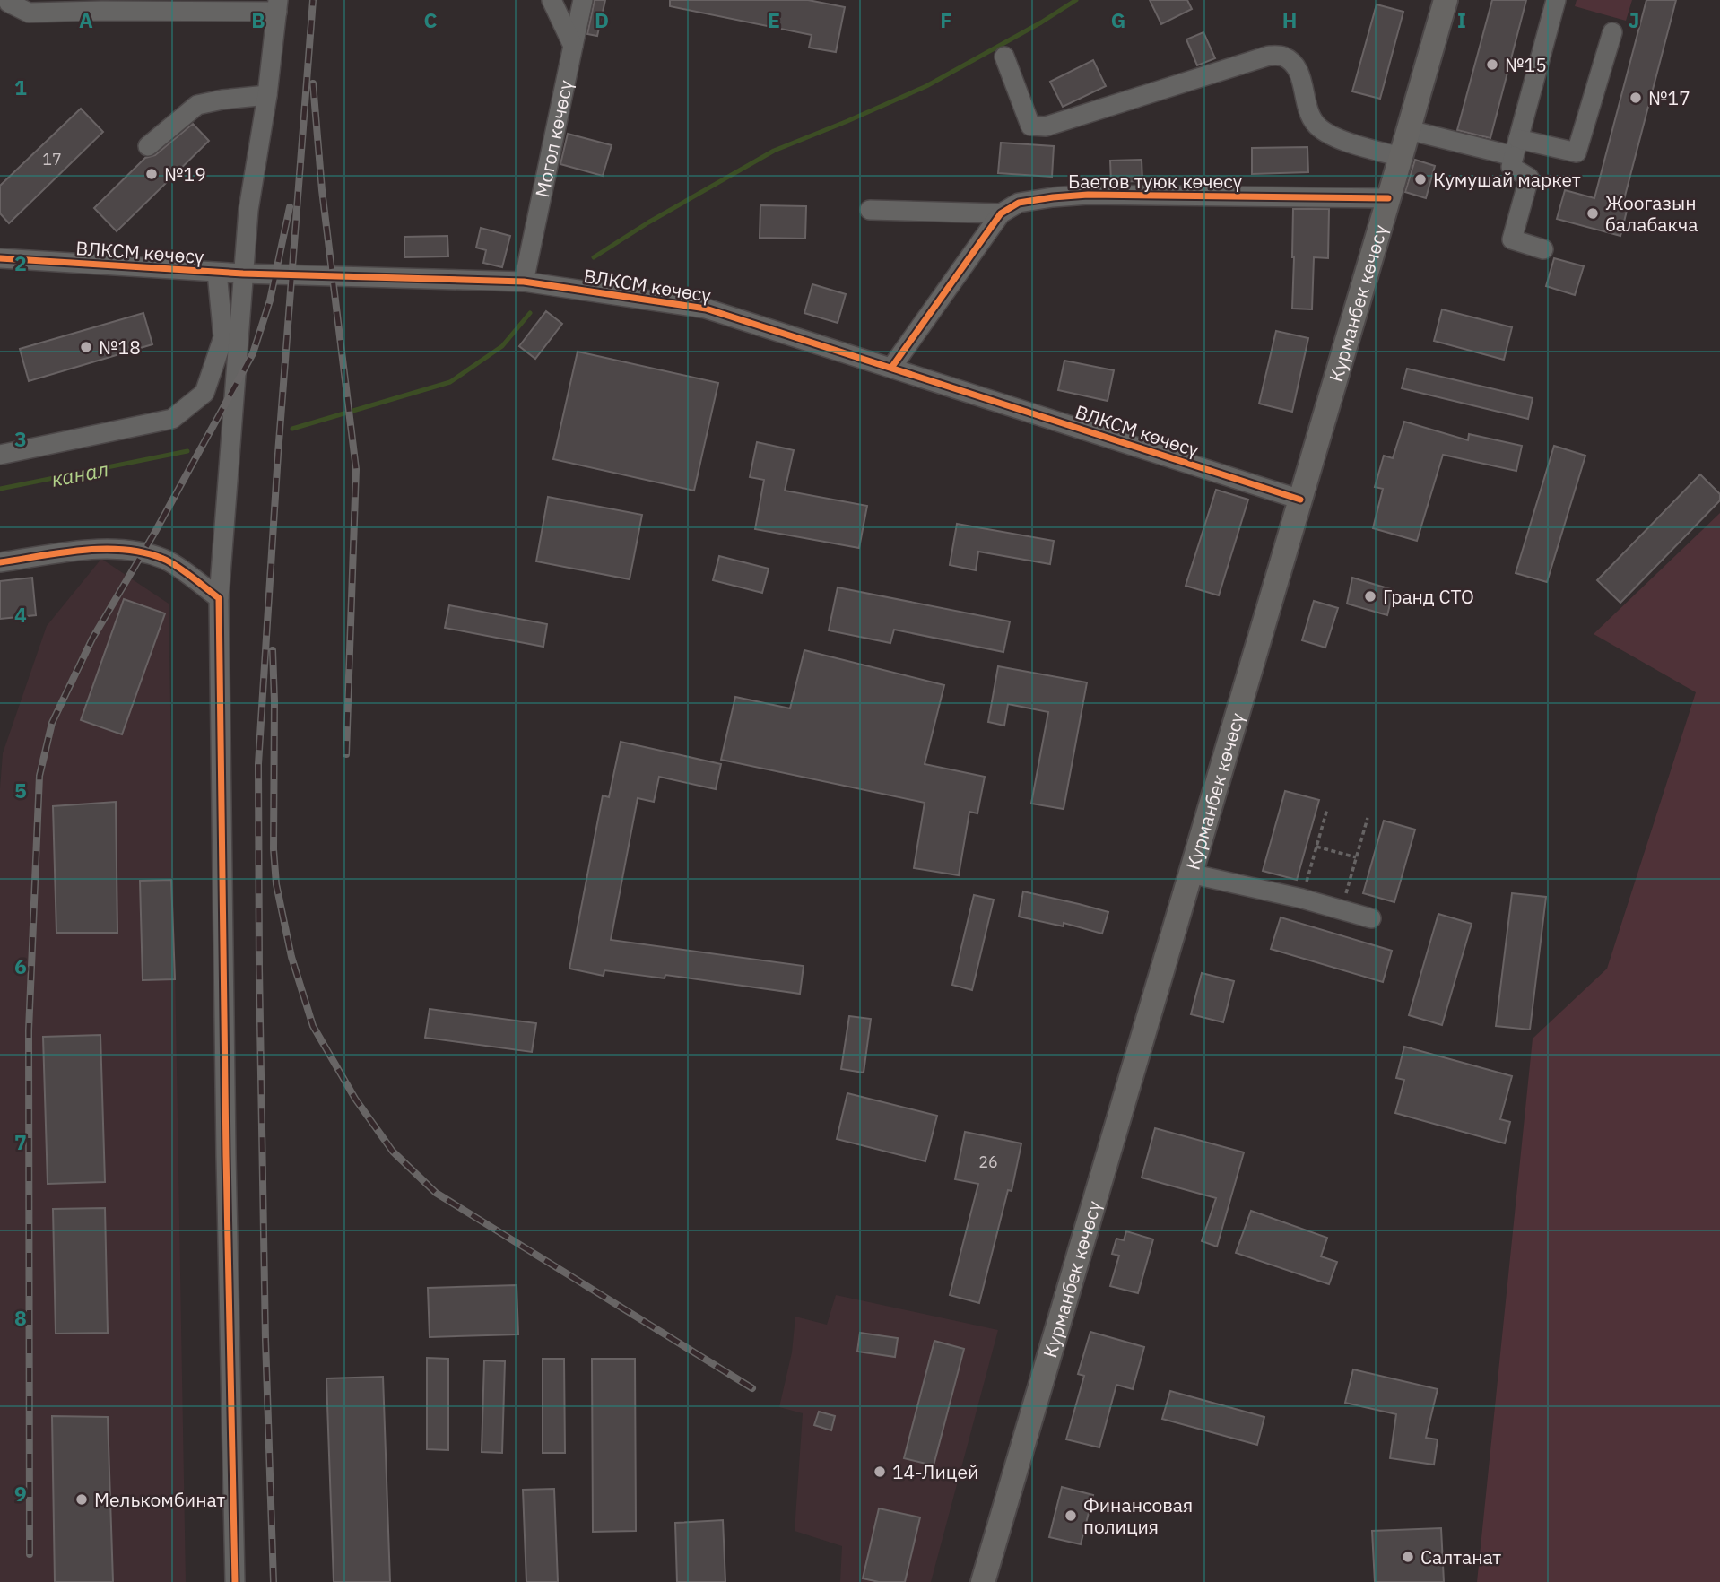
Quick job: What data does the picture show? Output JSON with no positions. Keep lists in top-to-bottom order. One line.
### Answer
{"streets":{"main road":["Курманбек көчөсү"],"street":["Могол көчөсү","Баетов туюк көчөсү","ВЛКСМ көчөсү"]},"crossings":[["Могол көчөсү","ВЛКСМ көчөсү"],["Баетов туюк көчөсү","Курманбек көчөсү"],["ВЛКСМ көчөсү","Курманбек көчөсү"]],"water":["канал"],"places":["№15","№17","№19","Кумушай маркет","Жоогазын балабакча","№18","Гранд СТО","14-Лицей","Мелькомбинат","Финансовая полиция","Салтанат"],"house_numbers":["17","26"],"grid":{"columns":["A","B","C","D","E","F","G","H","I","J"],"rows":["1","2","3","4","5","6","7","8","9"]}}
